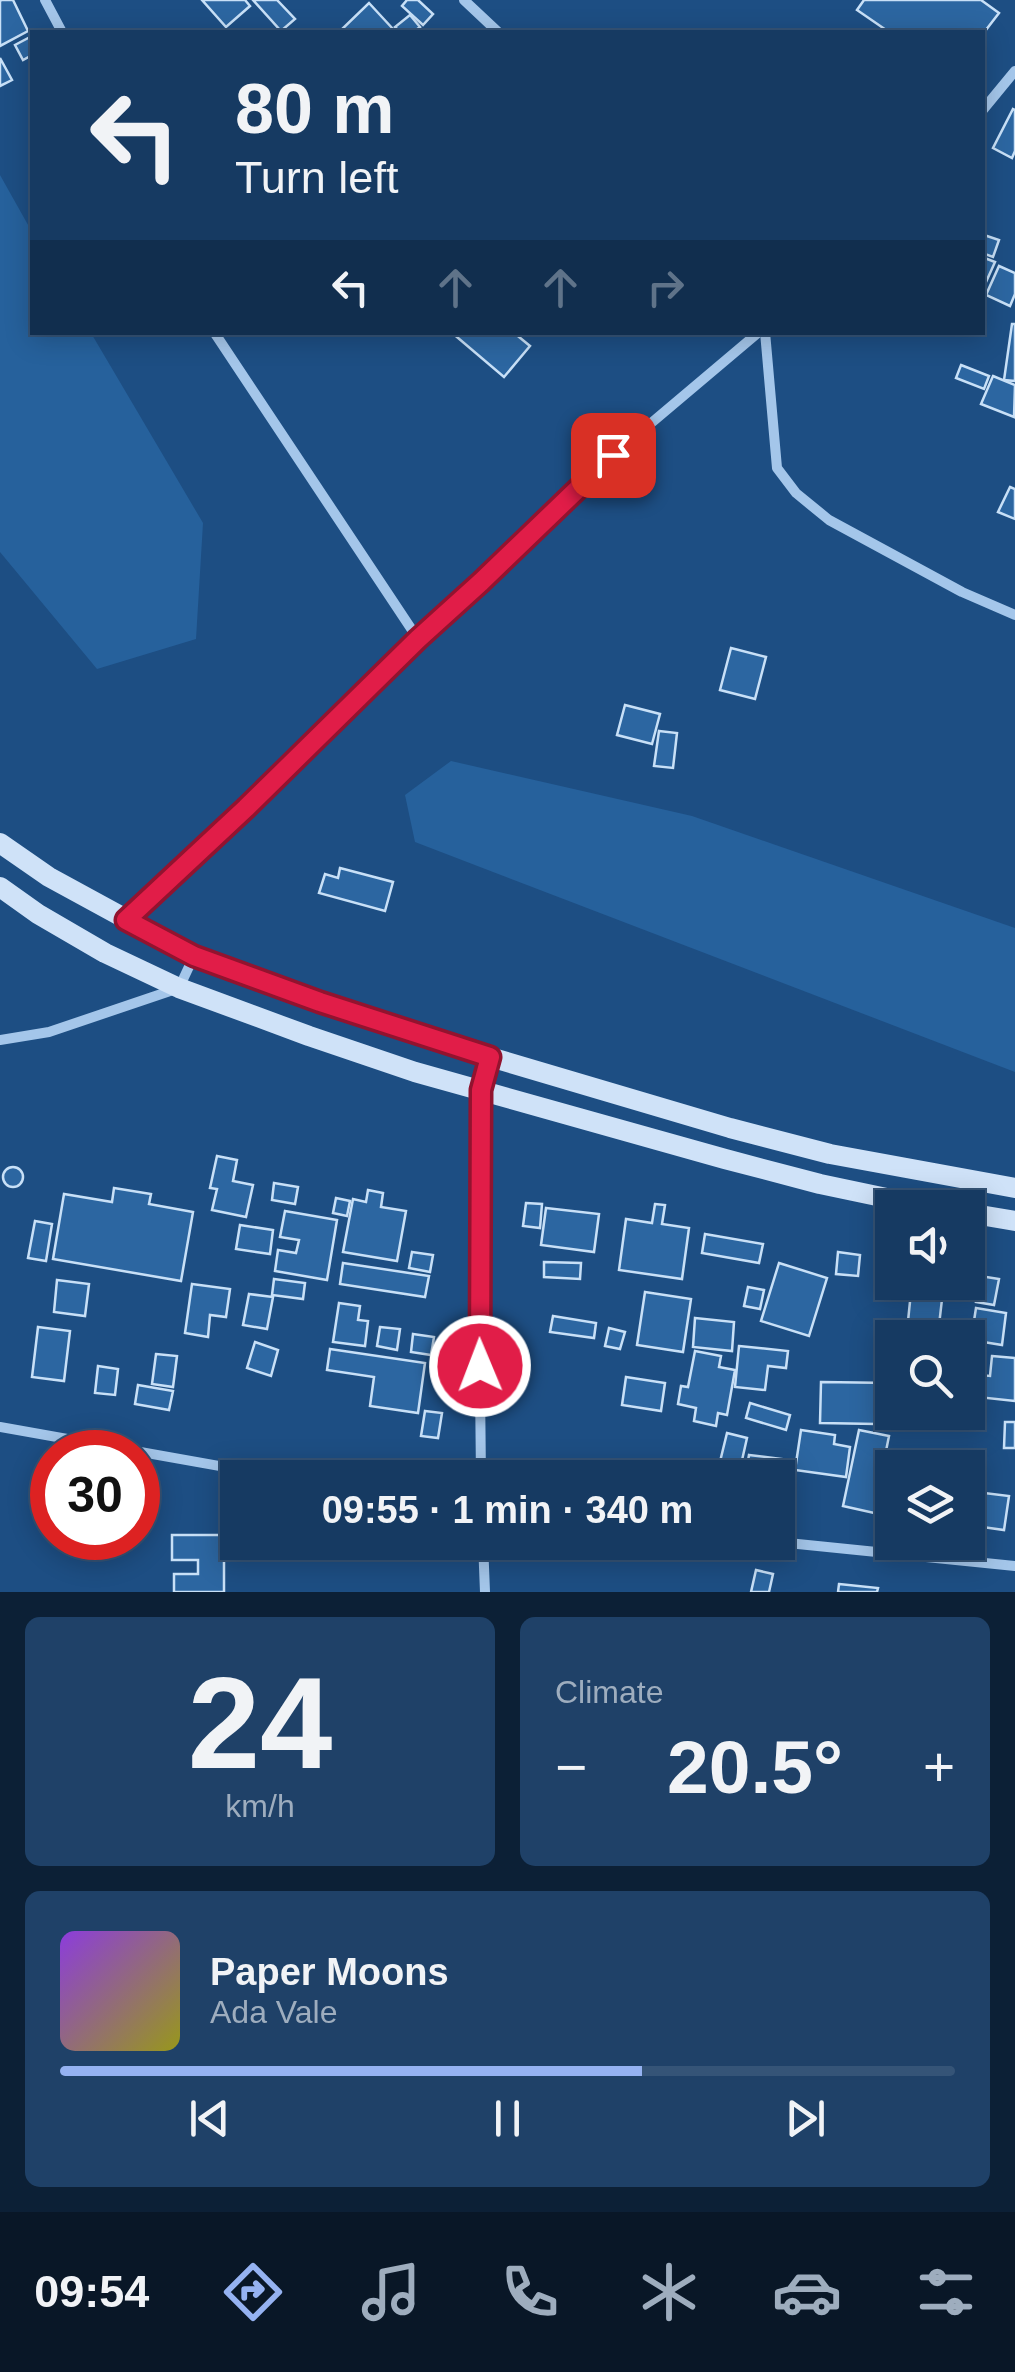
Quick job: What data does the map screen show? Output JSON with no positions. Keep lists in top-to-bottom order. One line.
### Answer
{"page":{"turn":["80 m","Turn left"],"limit":"30","trip":"09:55 · 1 min · 340 m","tile":[["24","km/h"],"Climate"],"heat":["−","20.5°","+"],"song":["Paper Moons","Ada Vale"],"tabs":"09:54"}}
